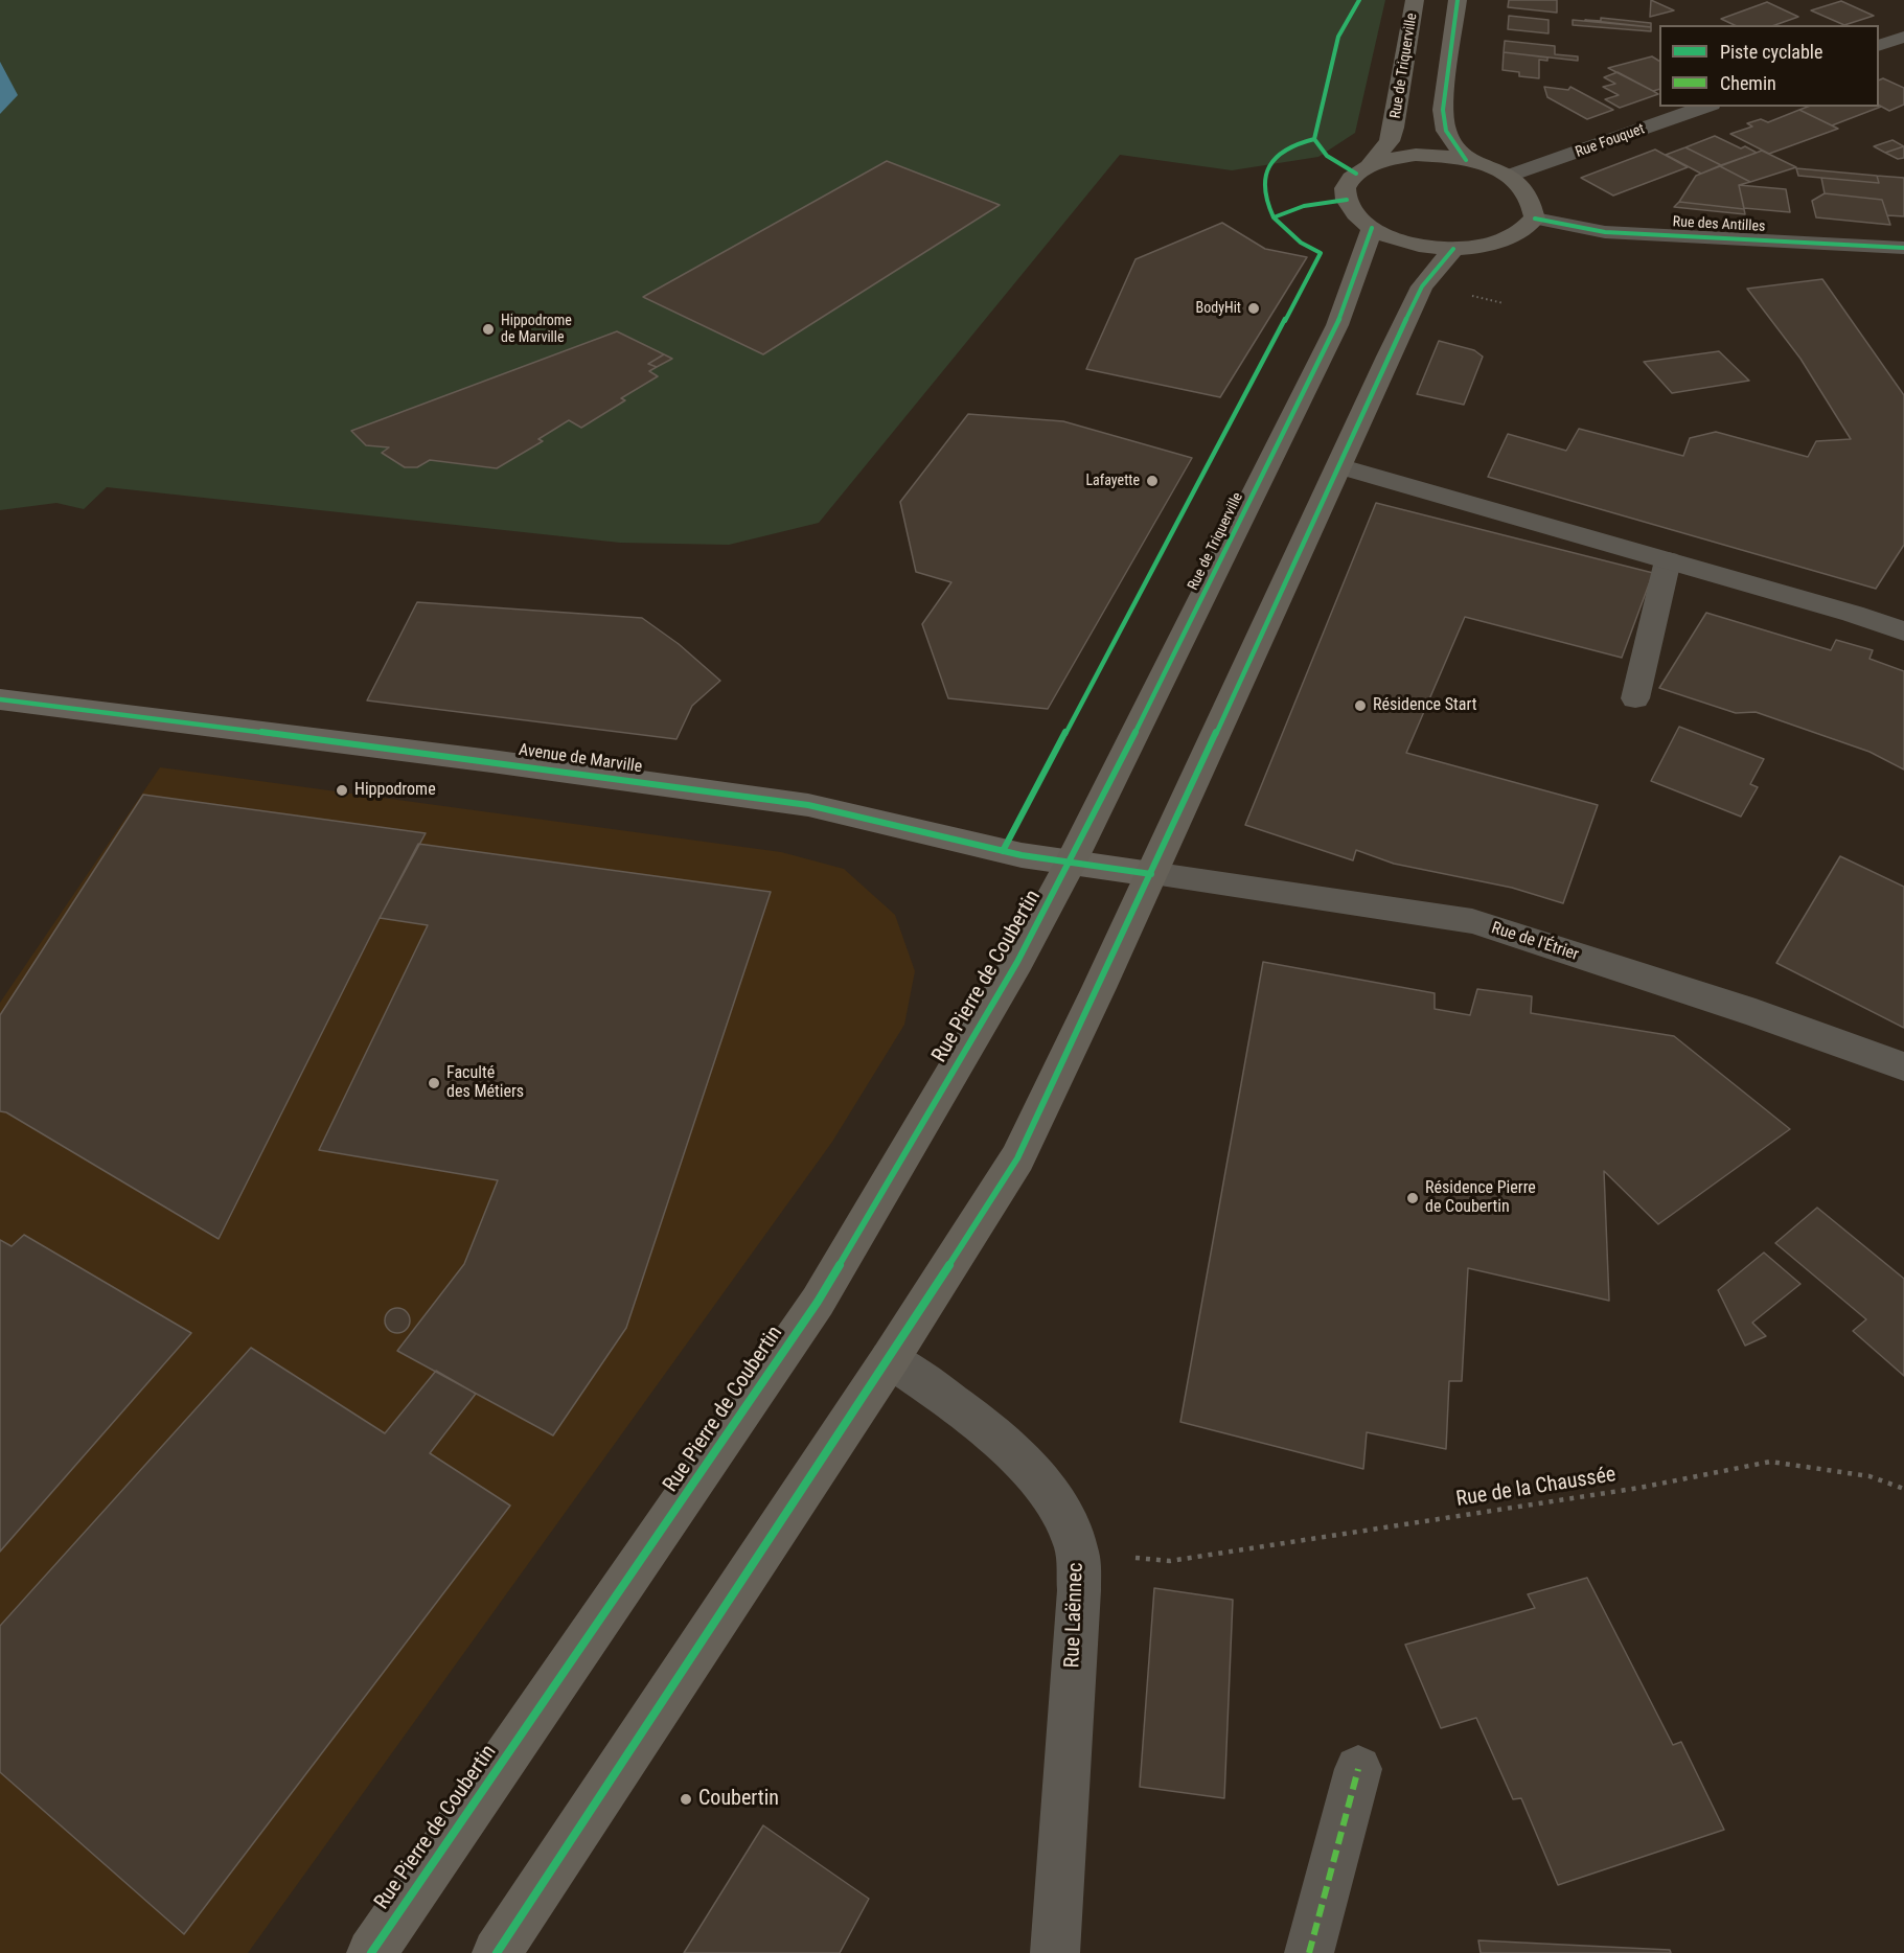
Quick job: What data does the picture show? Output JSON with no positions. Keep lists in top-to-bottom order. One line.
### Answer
{"streets":{"main road":["Rue de Triquerville","Rue Pierre de Coubertin"],"street":["Rue Fouquet","Rue des Antilles","Avenue de Marville","Rue de l'Étrier","Rue Laënnec"],"path":["Rue de la Chaussée"]},"crossings":[["Rue de Triquerville","Avenue de Marville"],["Rue de Triquerville","Rue Pierre de Coubertin"],["Avenue de Marville","Rue de l'Étrier"],["Avenue de Marville","Rue Pierre de Coubertin"]],"places":["BodyHit","Hippodrome de Marville","Lafayette","Résidence Start","Hippodrome","Faculté des Métiers","Résidence Pierre de Coubertin","Coubertin"],"legend":["Piste cyclable","Chemin"]}
